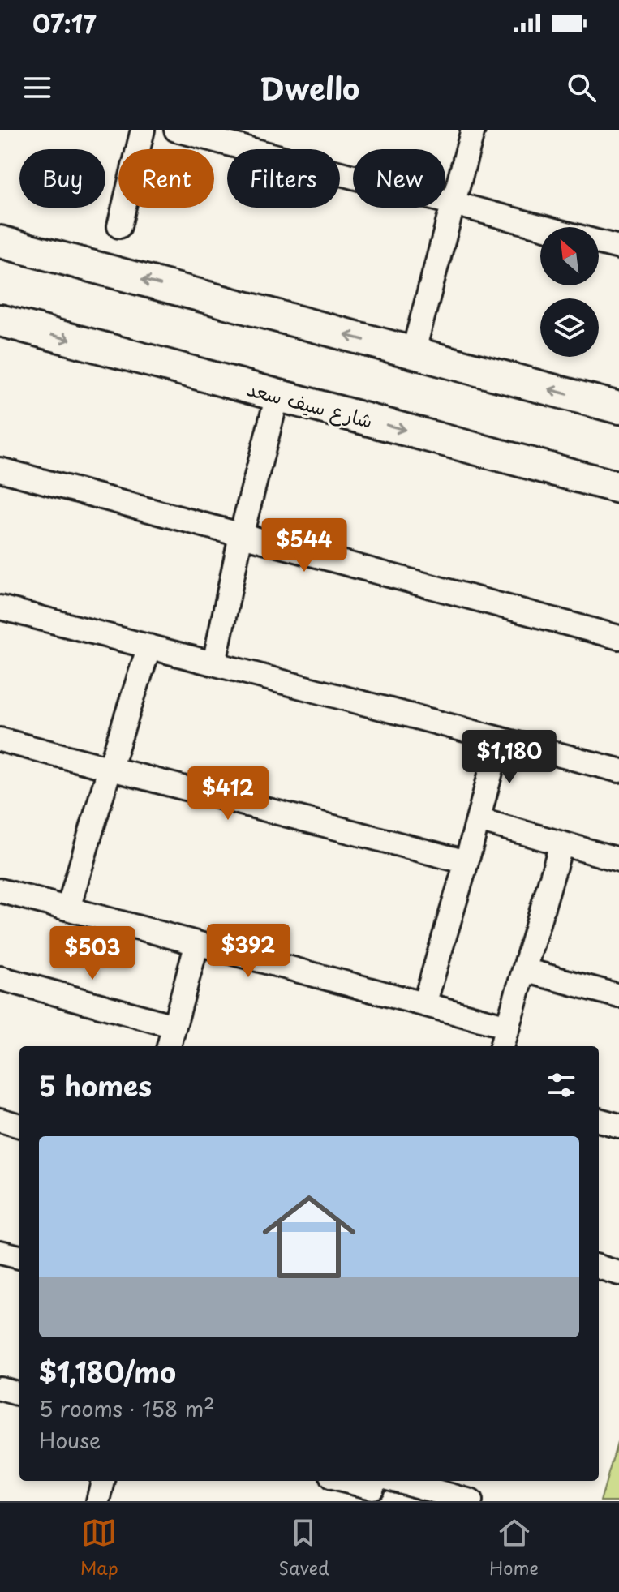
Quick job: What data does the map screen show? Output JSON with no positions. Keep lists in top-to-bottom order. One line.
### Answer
{"streets":{"street":["شارع سيف سعد"]},"north":"top left","page":{"status":"07:17","header":"Dwello","chip":["Buy","Rent","Filters","New"],"price":["$544","$1,180","$412","$392","$503"],"heading":"5 homes","list":[{"name":"$1,180/mo","note":"5 rooms · 158 m² · House"}],"tabs":["Map","Saved","Home"]}}
